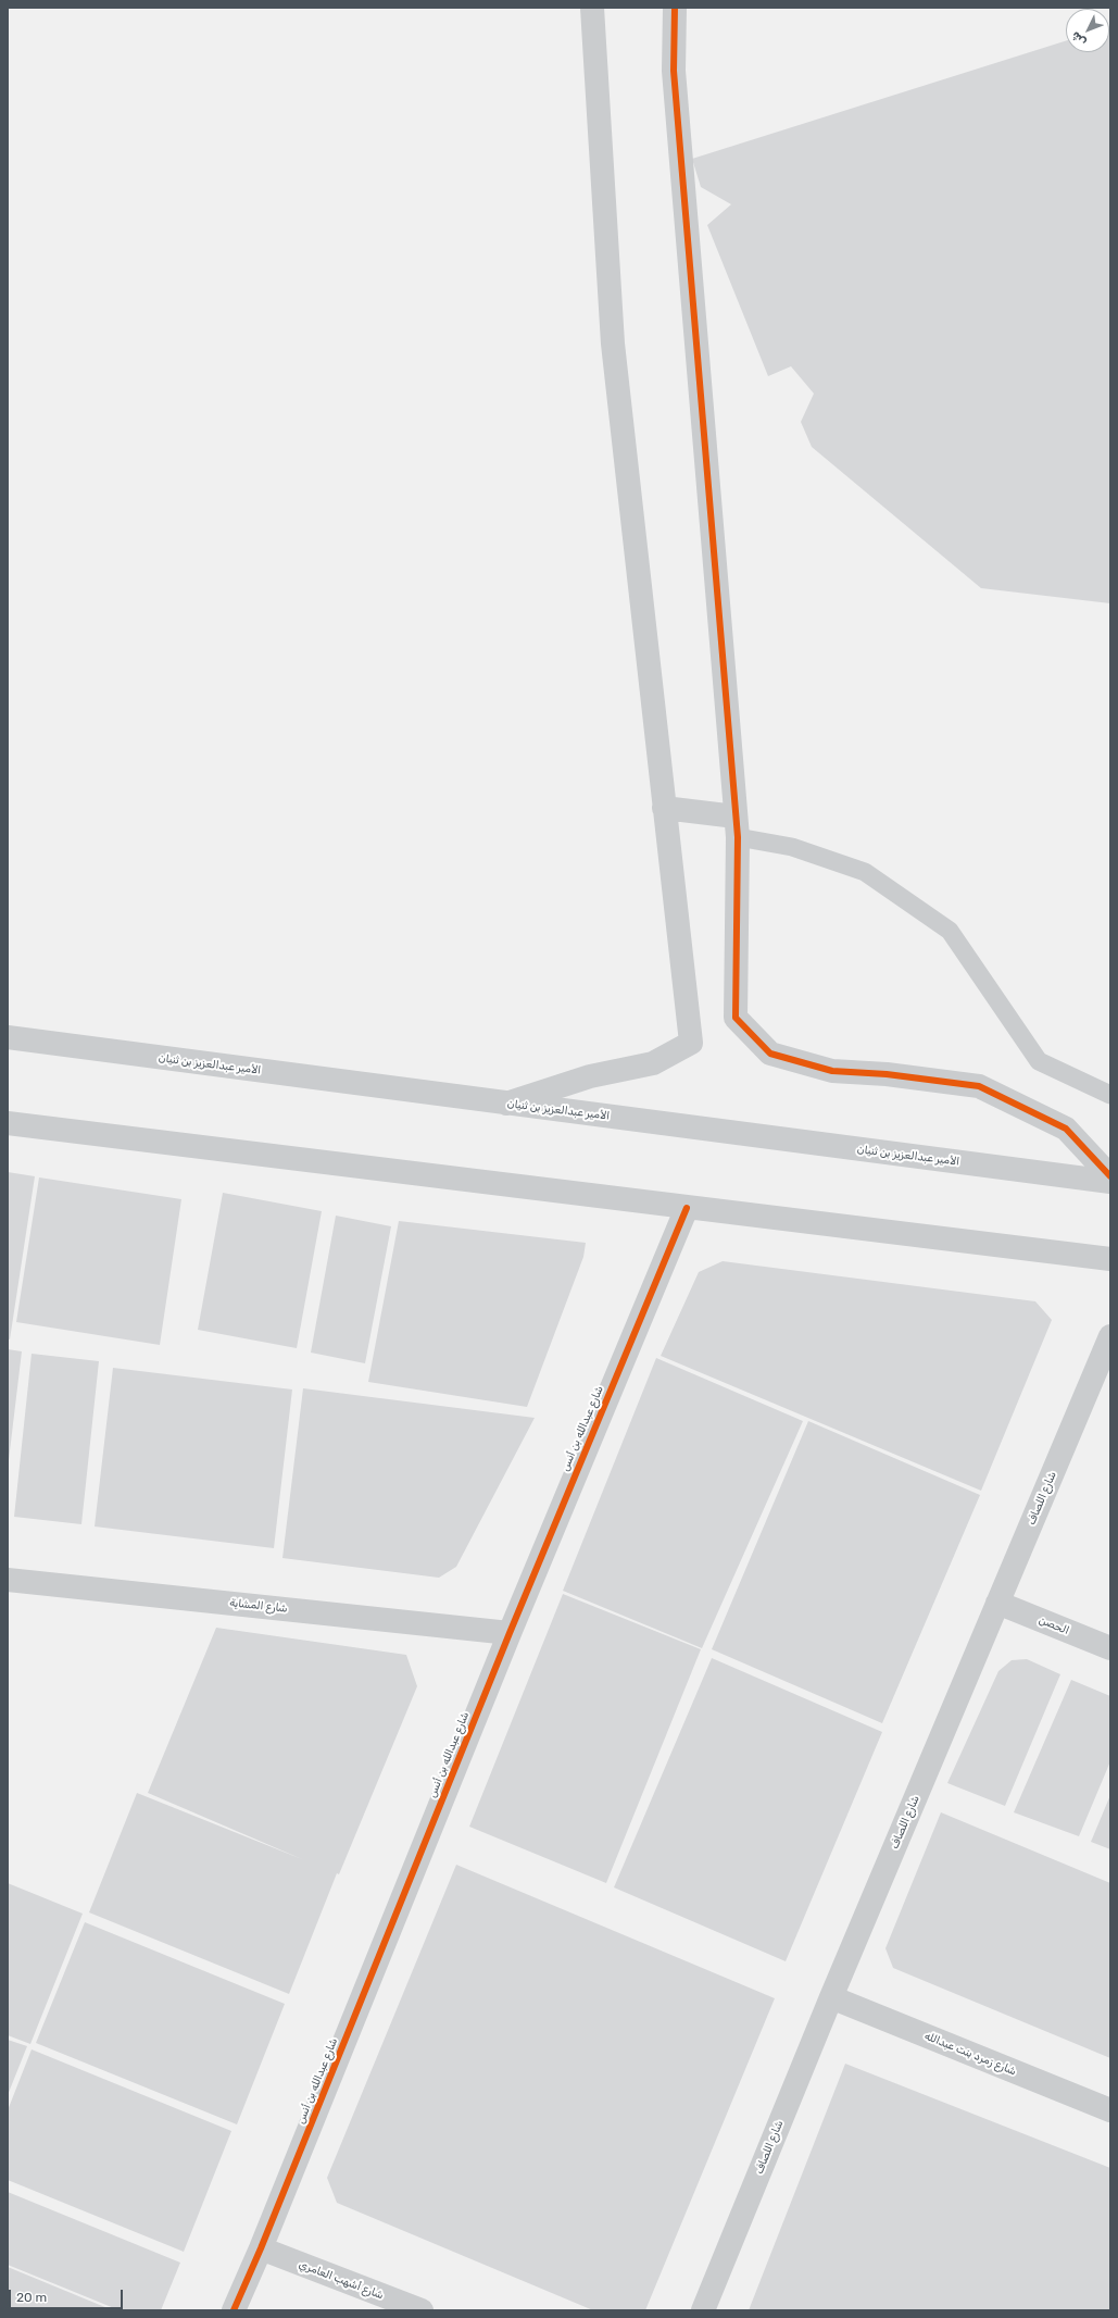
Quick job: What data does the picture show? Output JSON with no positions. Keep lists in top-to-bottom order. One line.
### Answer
{"streets":{"street":["الأمير عبدالعزيز بن ثنيان","شارع عبدالله بن أنس","شارع اللصاف","شارع المشاية","الحصن","شارع زمرد بنت عبدالله","شارع أشهب العامري"]},"crossings":[["شارع عبدالله بن أنس","شارع المشاية"],["شارع عبدالله بن أنس","شارع أشهب العامري"],["شارع اللصاف","الحصن"],["شارع اللصاف","شارع زمرد بنت عبدالله"]],"scale_bar":"20 m","north":"bottom left"}
